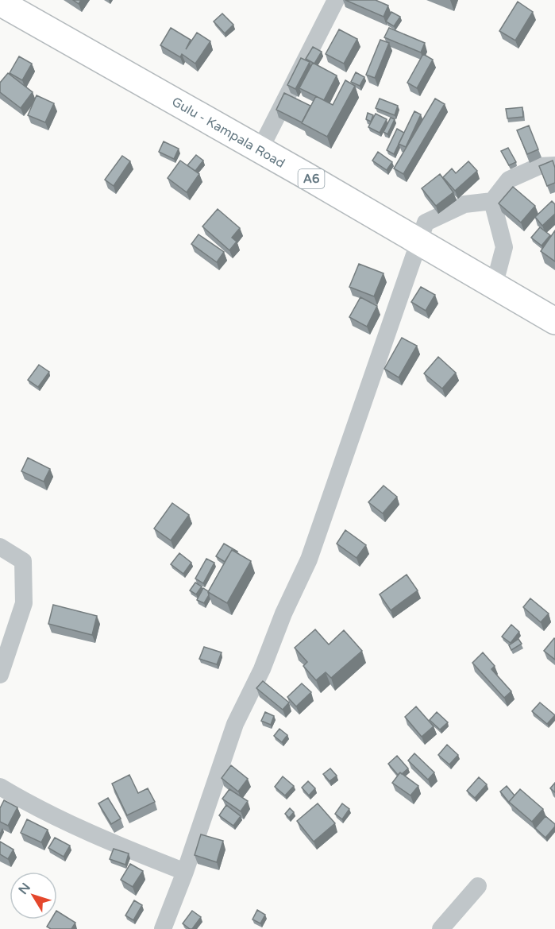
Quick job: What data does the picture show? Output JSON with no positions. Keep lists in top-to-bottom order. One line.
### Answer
{"streets":{"main road":["Gulu - Kampala Road","A6"]},"north":"top left"}
